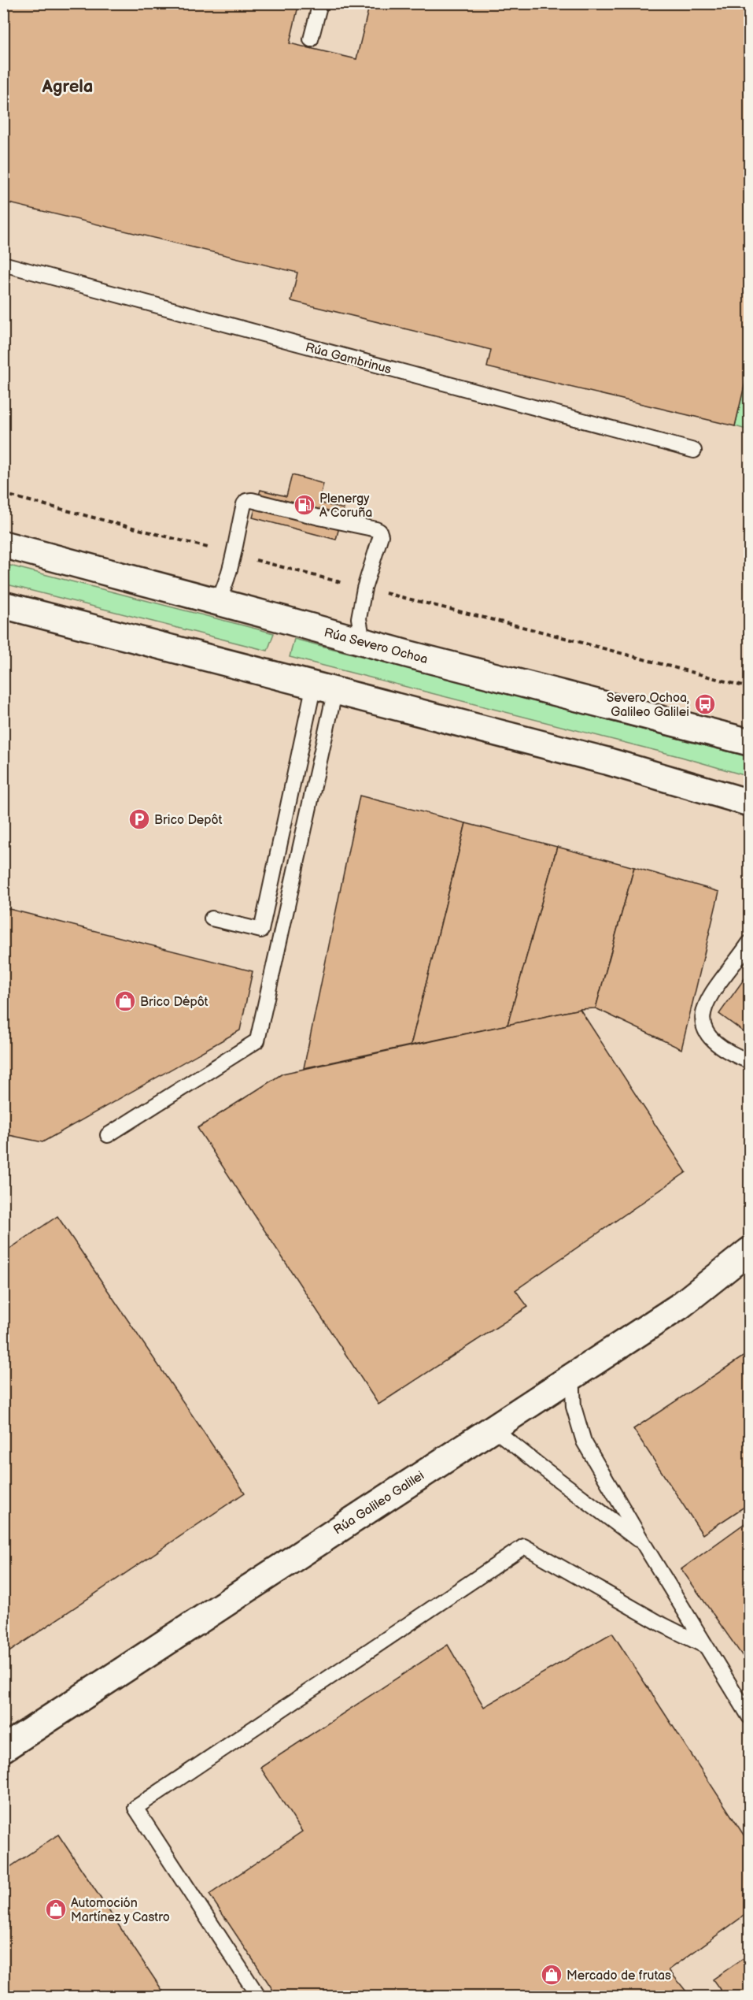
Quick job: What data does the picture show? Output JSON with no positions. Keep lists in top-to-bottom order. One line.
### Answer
{"streets":{"main road":["Rúa Severo Ochoa","Rúa Galileo Galilei"],"lane":["Rúa Gambrinus"]},"districts":["Agrela"],"places":{"fuel station":["Plenergy A Coruña"],"bus stop":["Severo Ochoa, Galileo Galilei"],"parking":["Brico Depôt"],"shop":["Brico Dépôt","Automoción Martínez y Castro","Mercado de frutas"]}}
